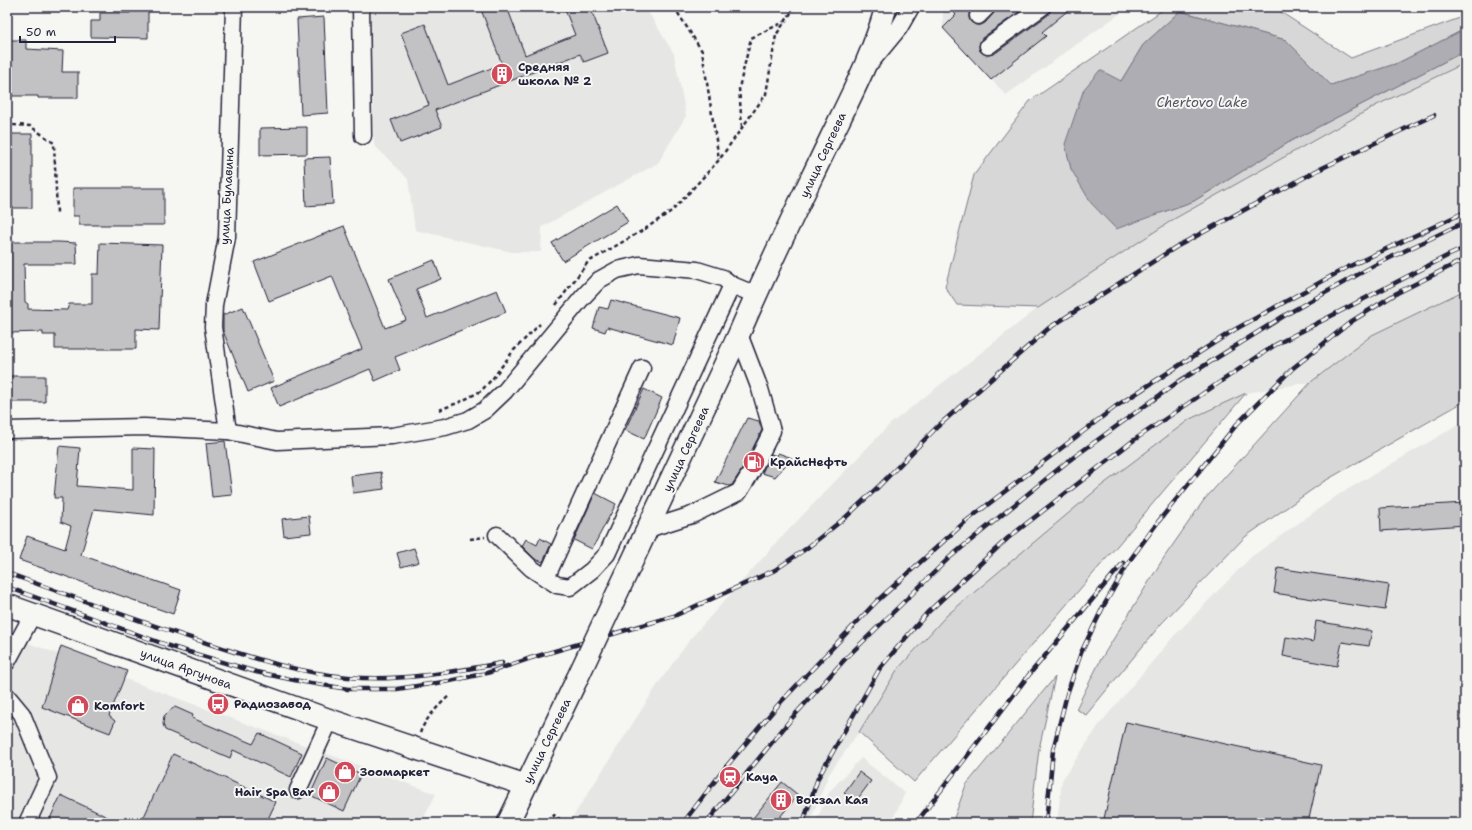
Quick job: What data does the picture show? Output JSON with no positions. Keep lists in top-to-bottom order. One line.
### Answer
{"streets":{"main road":["улица Сергеева","улица Аргунова"],"street":["улица Булавина"]},"crossings":[["улица Сергеева","улица Аргунова"]],"water":["Chertovo Lake"],"places":{"building":["Средняя школа № 2","Вокзал Кая"],"fuel station":["КрайсНефть"],"bus stop":["Радиозавод"],"shop":["Komfort","Зоомаркет","Hair Spa Bar"],"station":["Kaya"]},"scale_bar":"50 m"}
